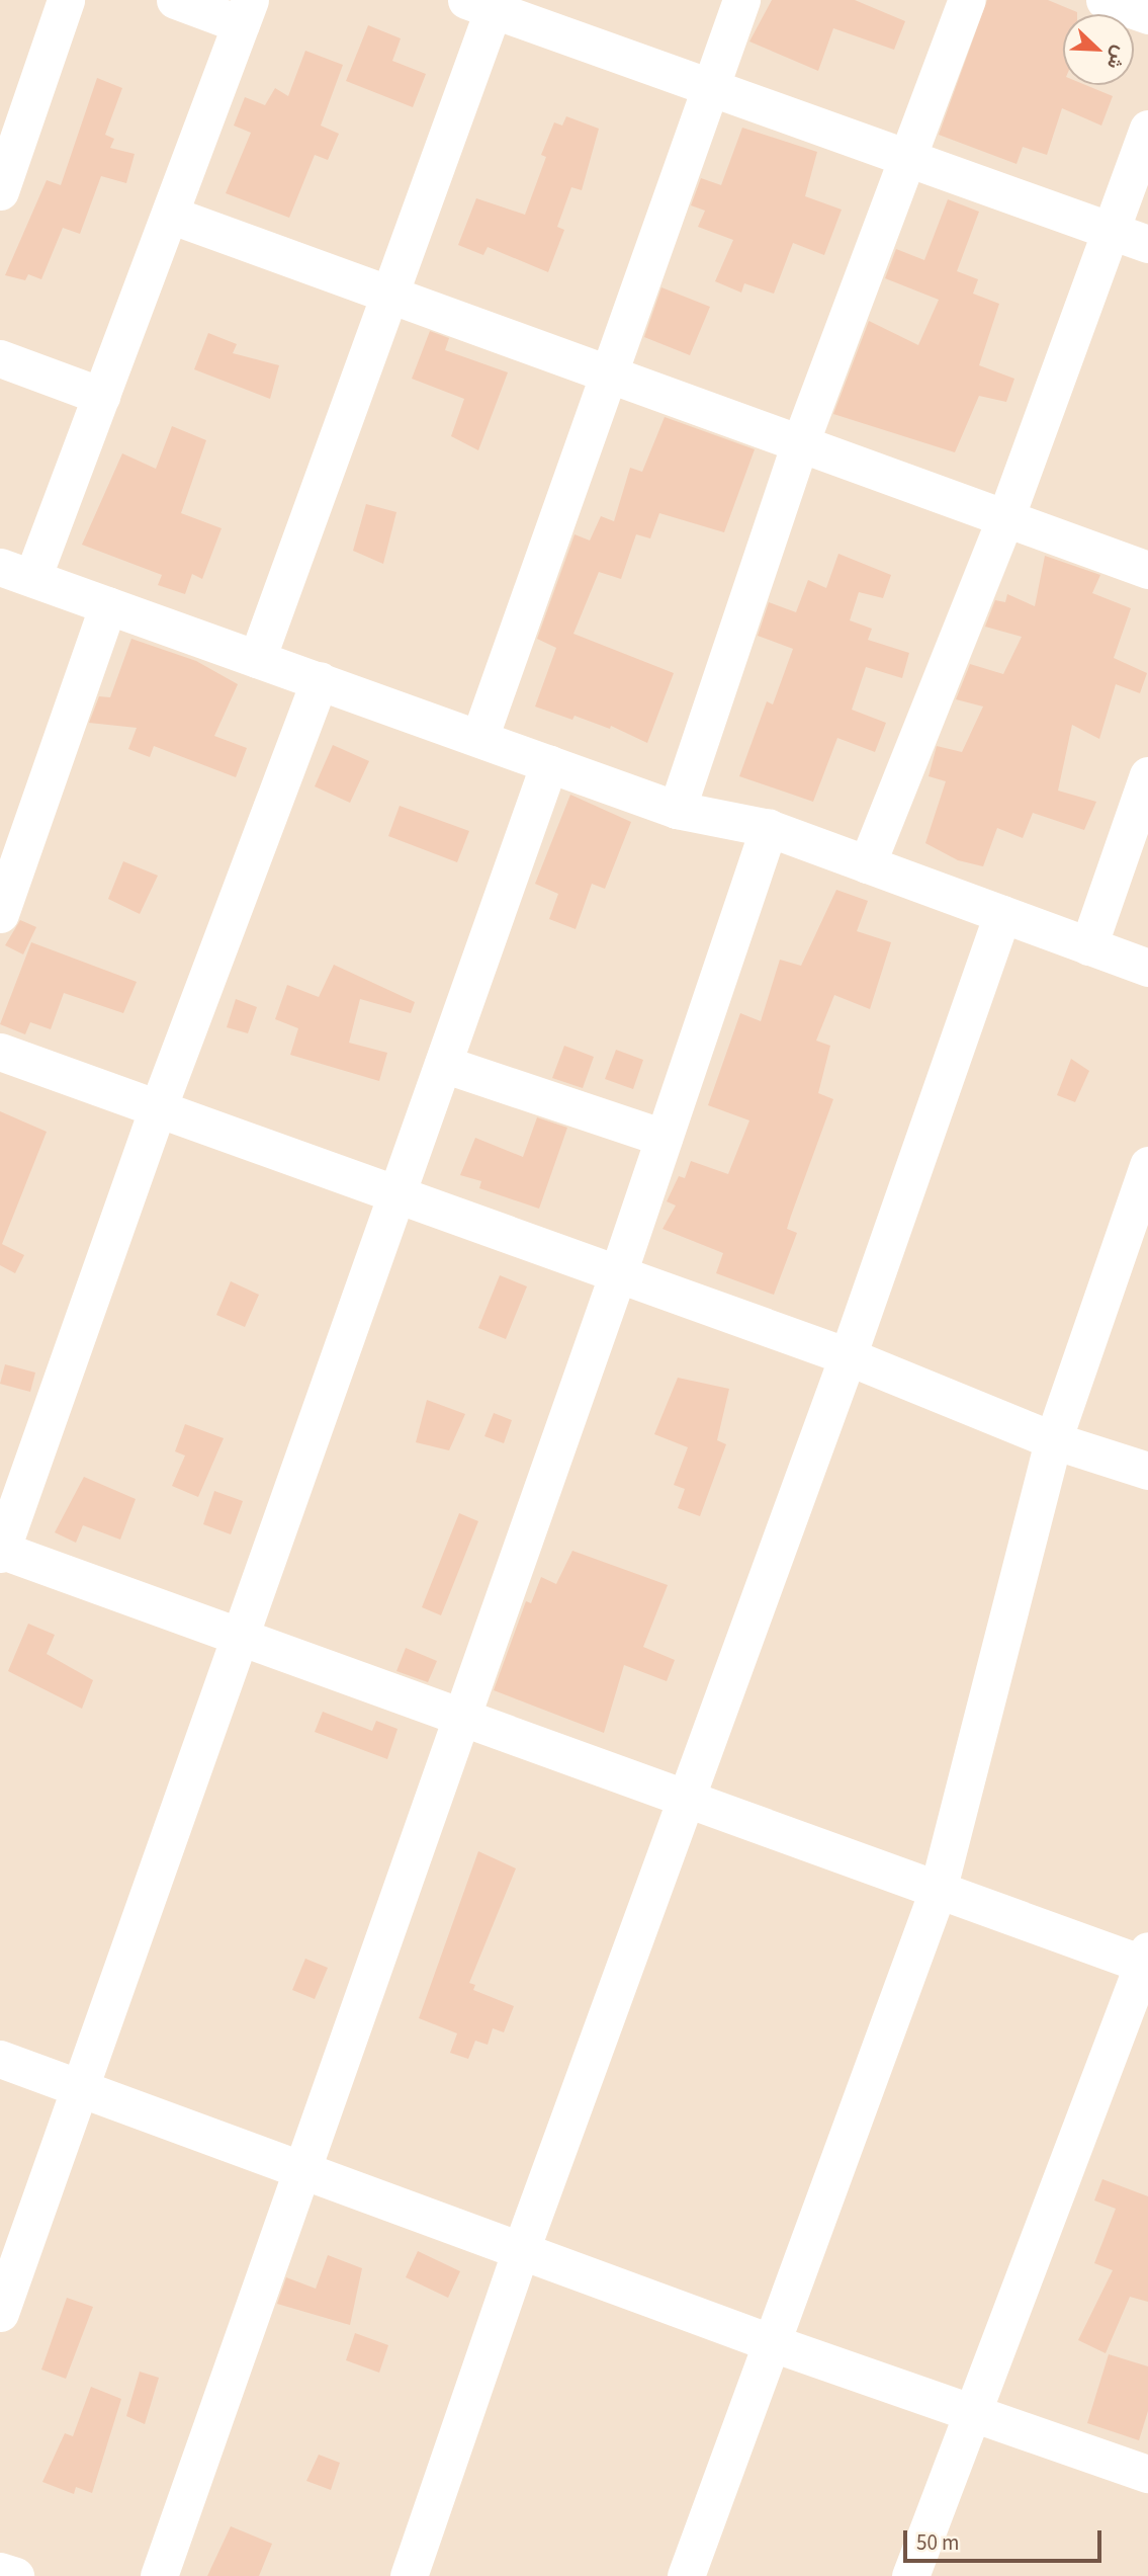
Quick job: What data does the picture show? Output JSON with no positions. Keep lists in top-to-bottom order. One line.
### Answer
{"scale_bar":"50 m","north":"bottom right"}
